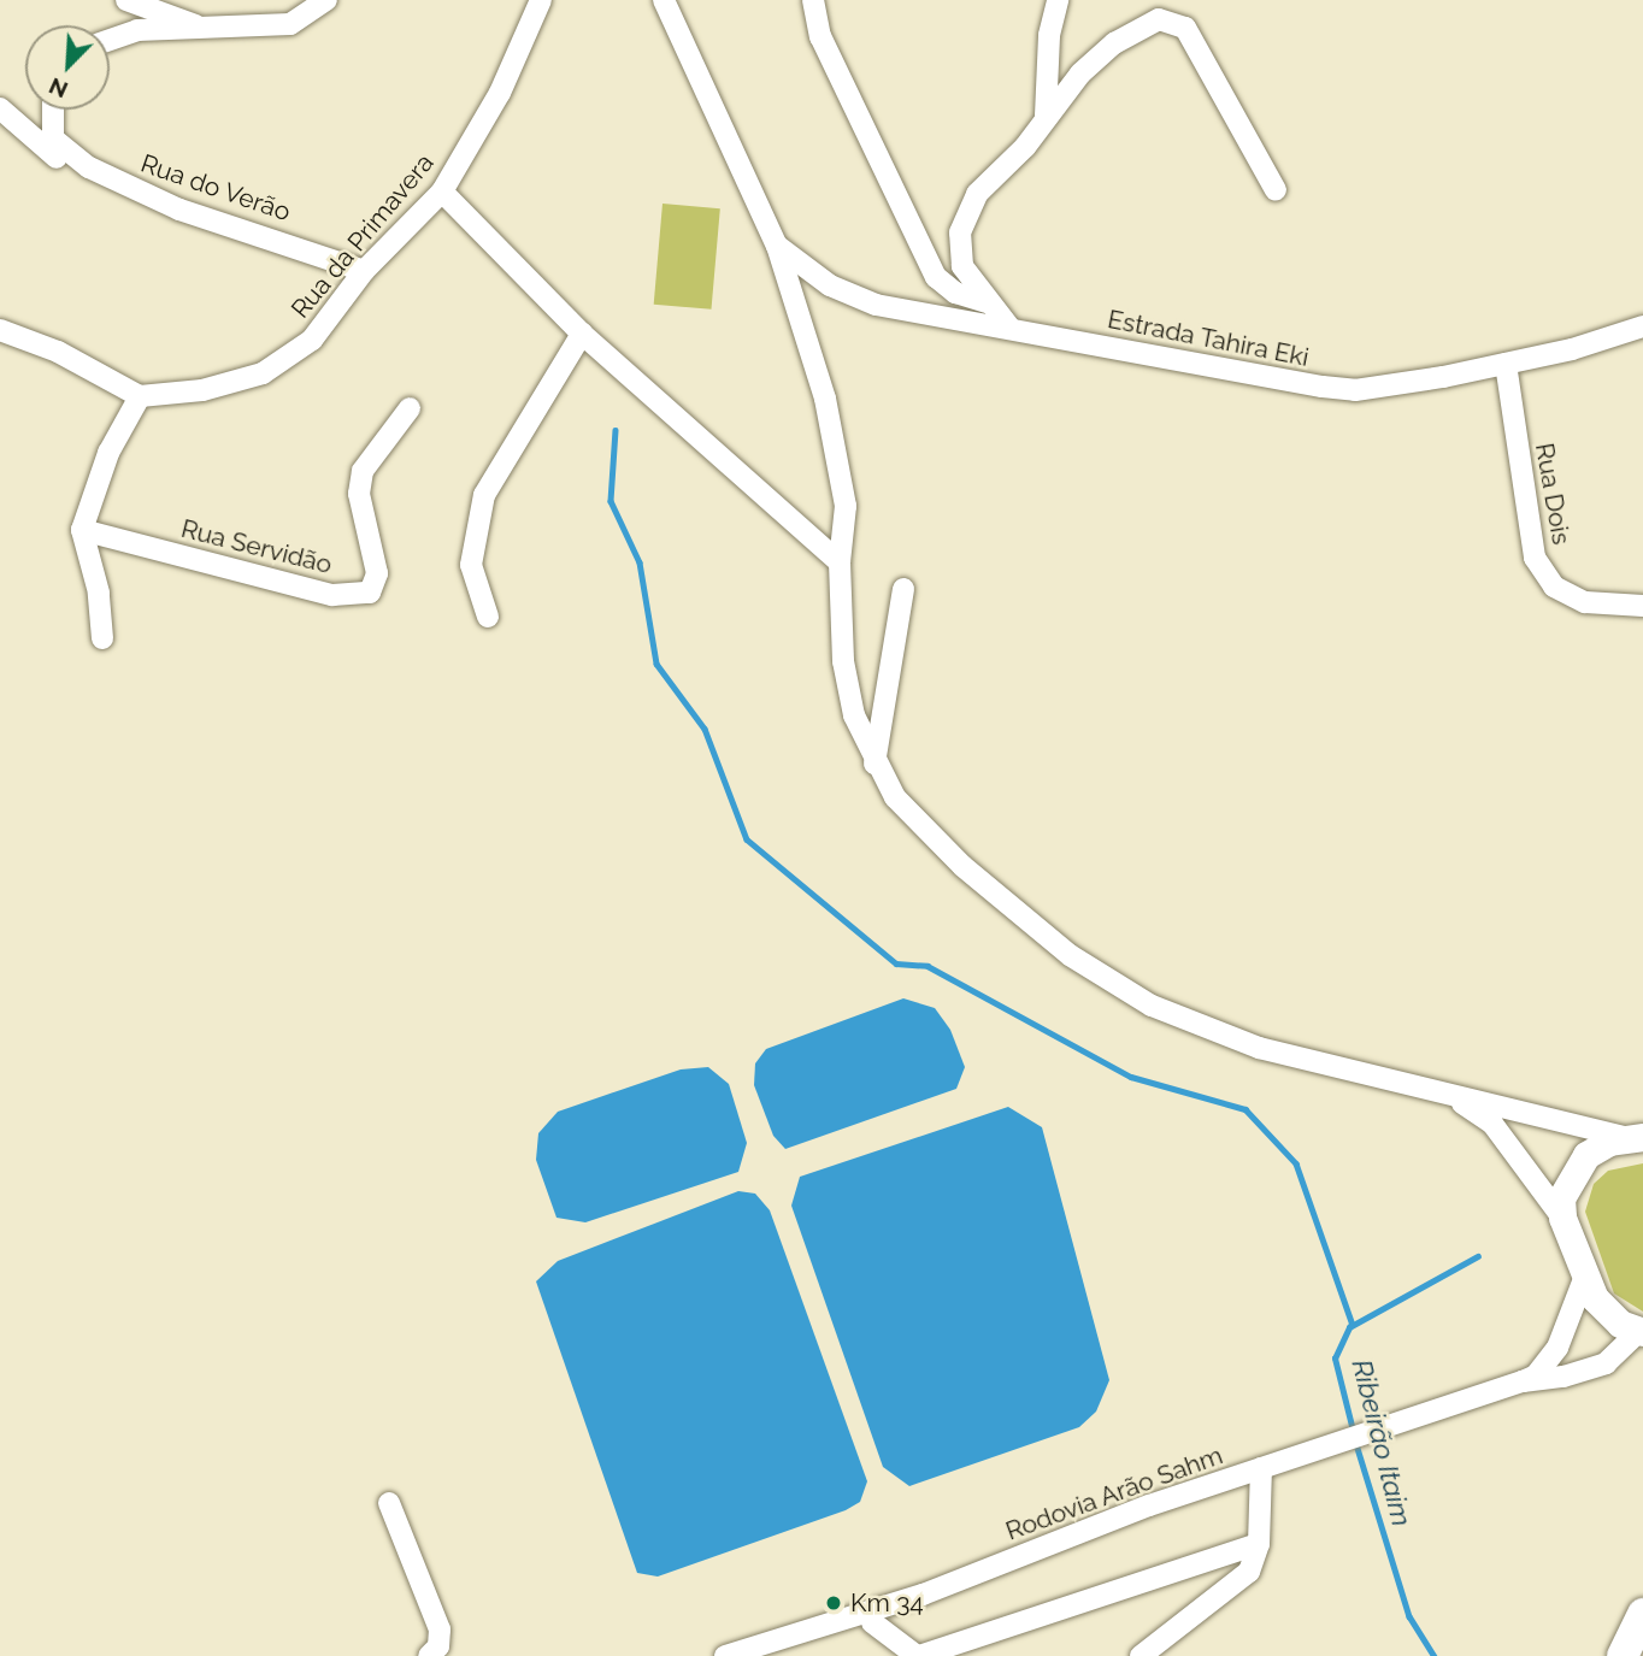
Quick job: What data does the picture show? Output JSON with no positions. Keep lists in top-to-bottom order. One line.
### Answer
{"streets":{"street":["Rua do Verão","Rua da Primavera","Estrada Tahira Eki","Rua Dois","Rua Servidão","Rodovia Arão Sahm"]},"crossings":[["Rua do Verão","Rua da Primavera"],["Estrada Tahira Eki","Rua Dois"]],"water":["Ribeirão Itaim"],"places":["Km 34"],"north":"bottom left"}
